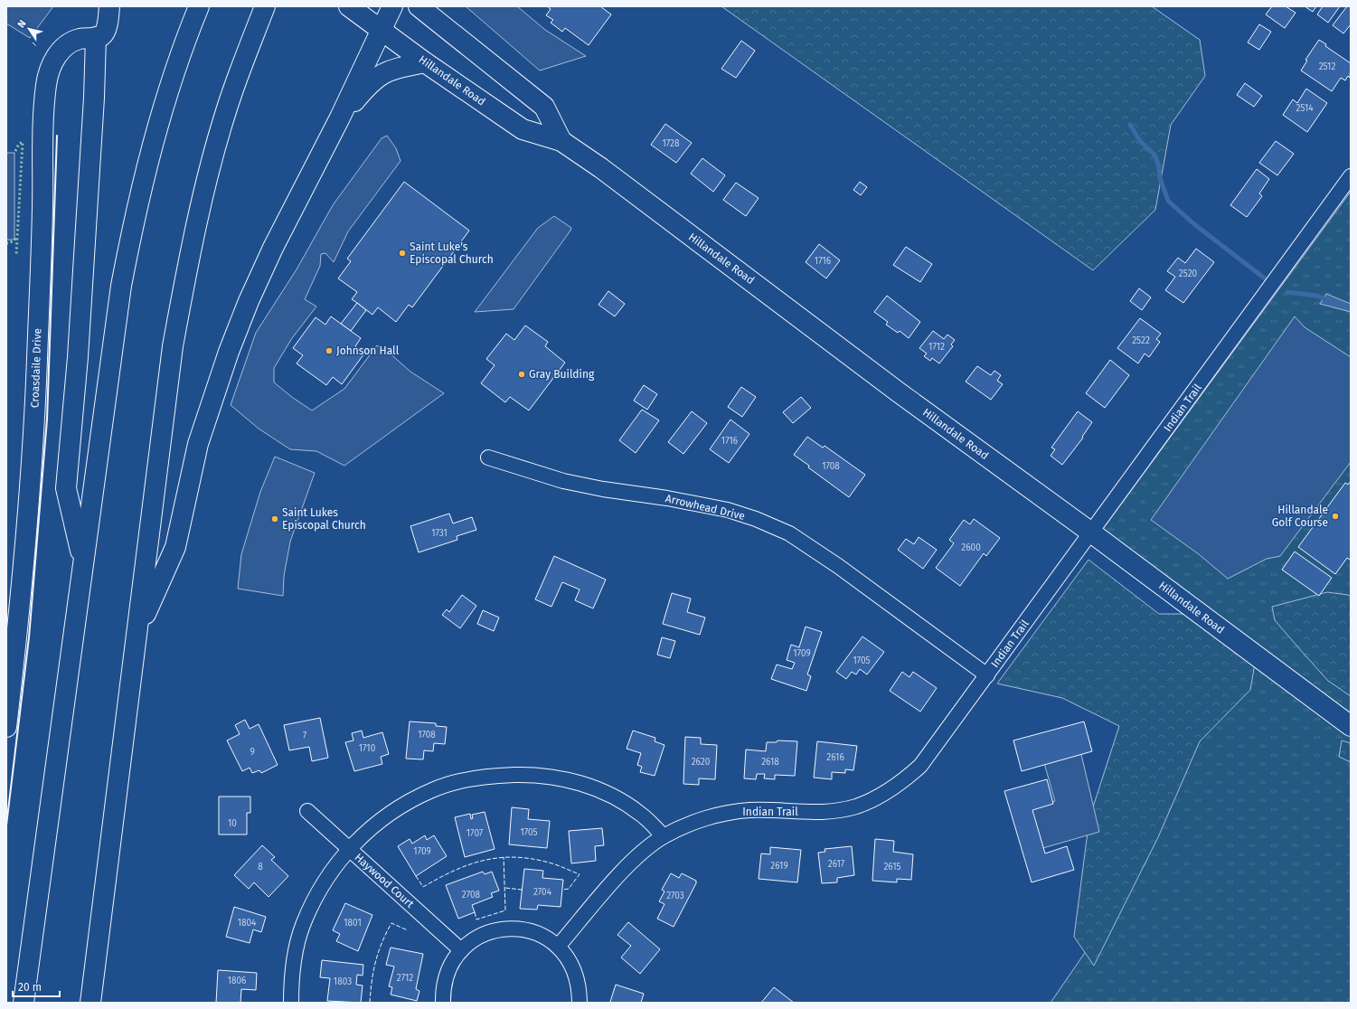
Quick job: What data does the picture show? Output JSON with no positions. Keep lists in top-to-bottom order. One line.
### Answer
{"streets":{"main road":["Hillandale Road","Croasdaile Drive"],"street":["Indian Trail","Arrowhead Drive","Haywood Court"]},"crossings":[["Hillandale Road","Indian Trail"],["Indian Trail","Arrowhead Drive"]],"places":["Saint Luke's Episcopal Church","Johnson Hall","Gray Building","Hillandale Golf Course","Saint Lukes Episcopal Church"],"house_numbers":["2512","2514","1728","1716","2520","2522","1712","1716","1708","1731","2600","1709","1705","1708","7","1710","9","2616","2620","2618","10","1705","1707","1709","2617","2619","8","2615","2704","2708","2703","1804","1801","2712","1806","1803"],"scale_bar":"20 m","north":"top left"}
